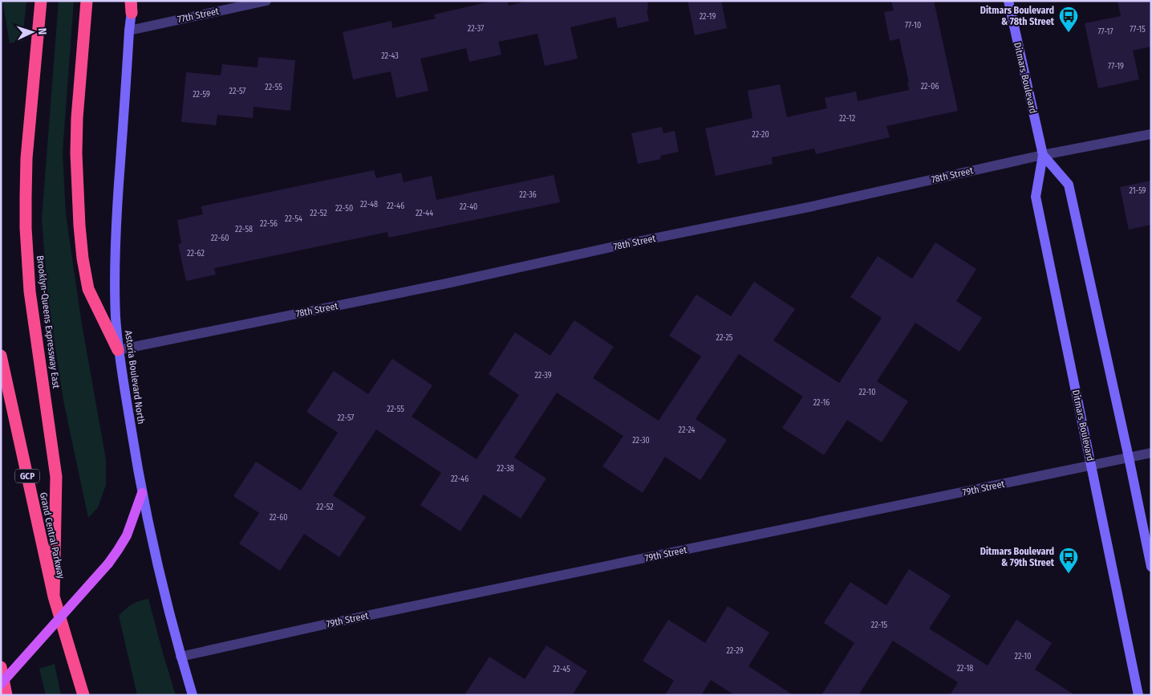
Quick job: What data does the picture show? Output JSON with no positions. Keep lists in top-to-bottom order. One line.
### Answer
{"streets":{"highway":["Brooklyn-Queens Expressway East","GCP","Grand Central Parkway"],"main road":["Astoria Boulevard North"],"street":["77th Street","Ditmars Boulevard","78th Street","79th Street"]},"crossings":[["77th Street","Astoria Boulevard North"],["Ditmars Boulevard","78th Street"],["Ditmars Boulevard","79th Street"],["78th Street","Astoria Boulevard North"],["Brooklyn-Queens Expressway East","Grand Central Parkway"]],"places":{"bus stop":["Ditmars Boulevard & 78th Street","Ditmars Boulevard & 79th Street"]},"house_numbers":["22-19","77-10","22-37","77-15","77-17","22-43","77-19","22-06","22-55","22-57","22-59","22-12","22-20","21-59","22-36","22-48","22-46","22-40","22-50","22-52","22-44","22-54","22-56","22-58","22-60","22-62","22-25","22-39","22-10","22-16","22-55","22-57","22-24","22-30","22-38","22-46","22-52","22-60","22-15","22-29","22-10","22-18","22-45"],"north":"right"}
